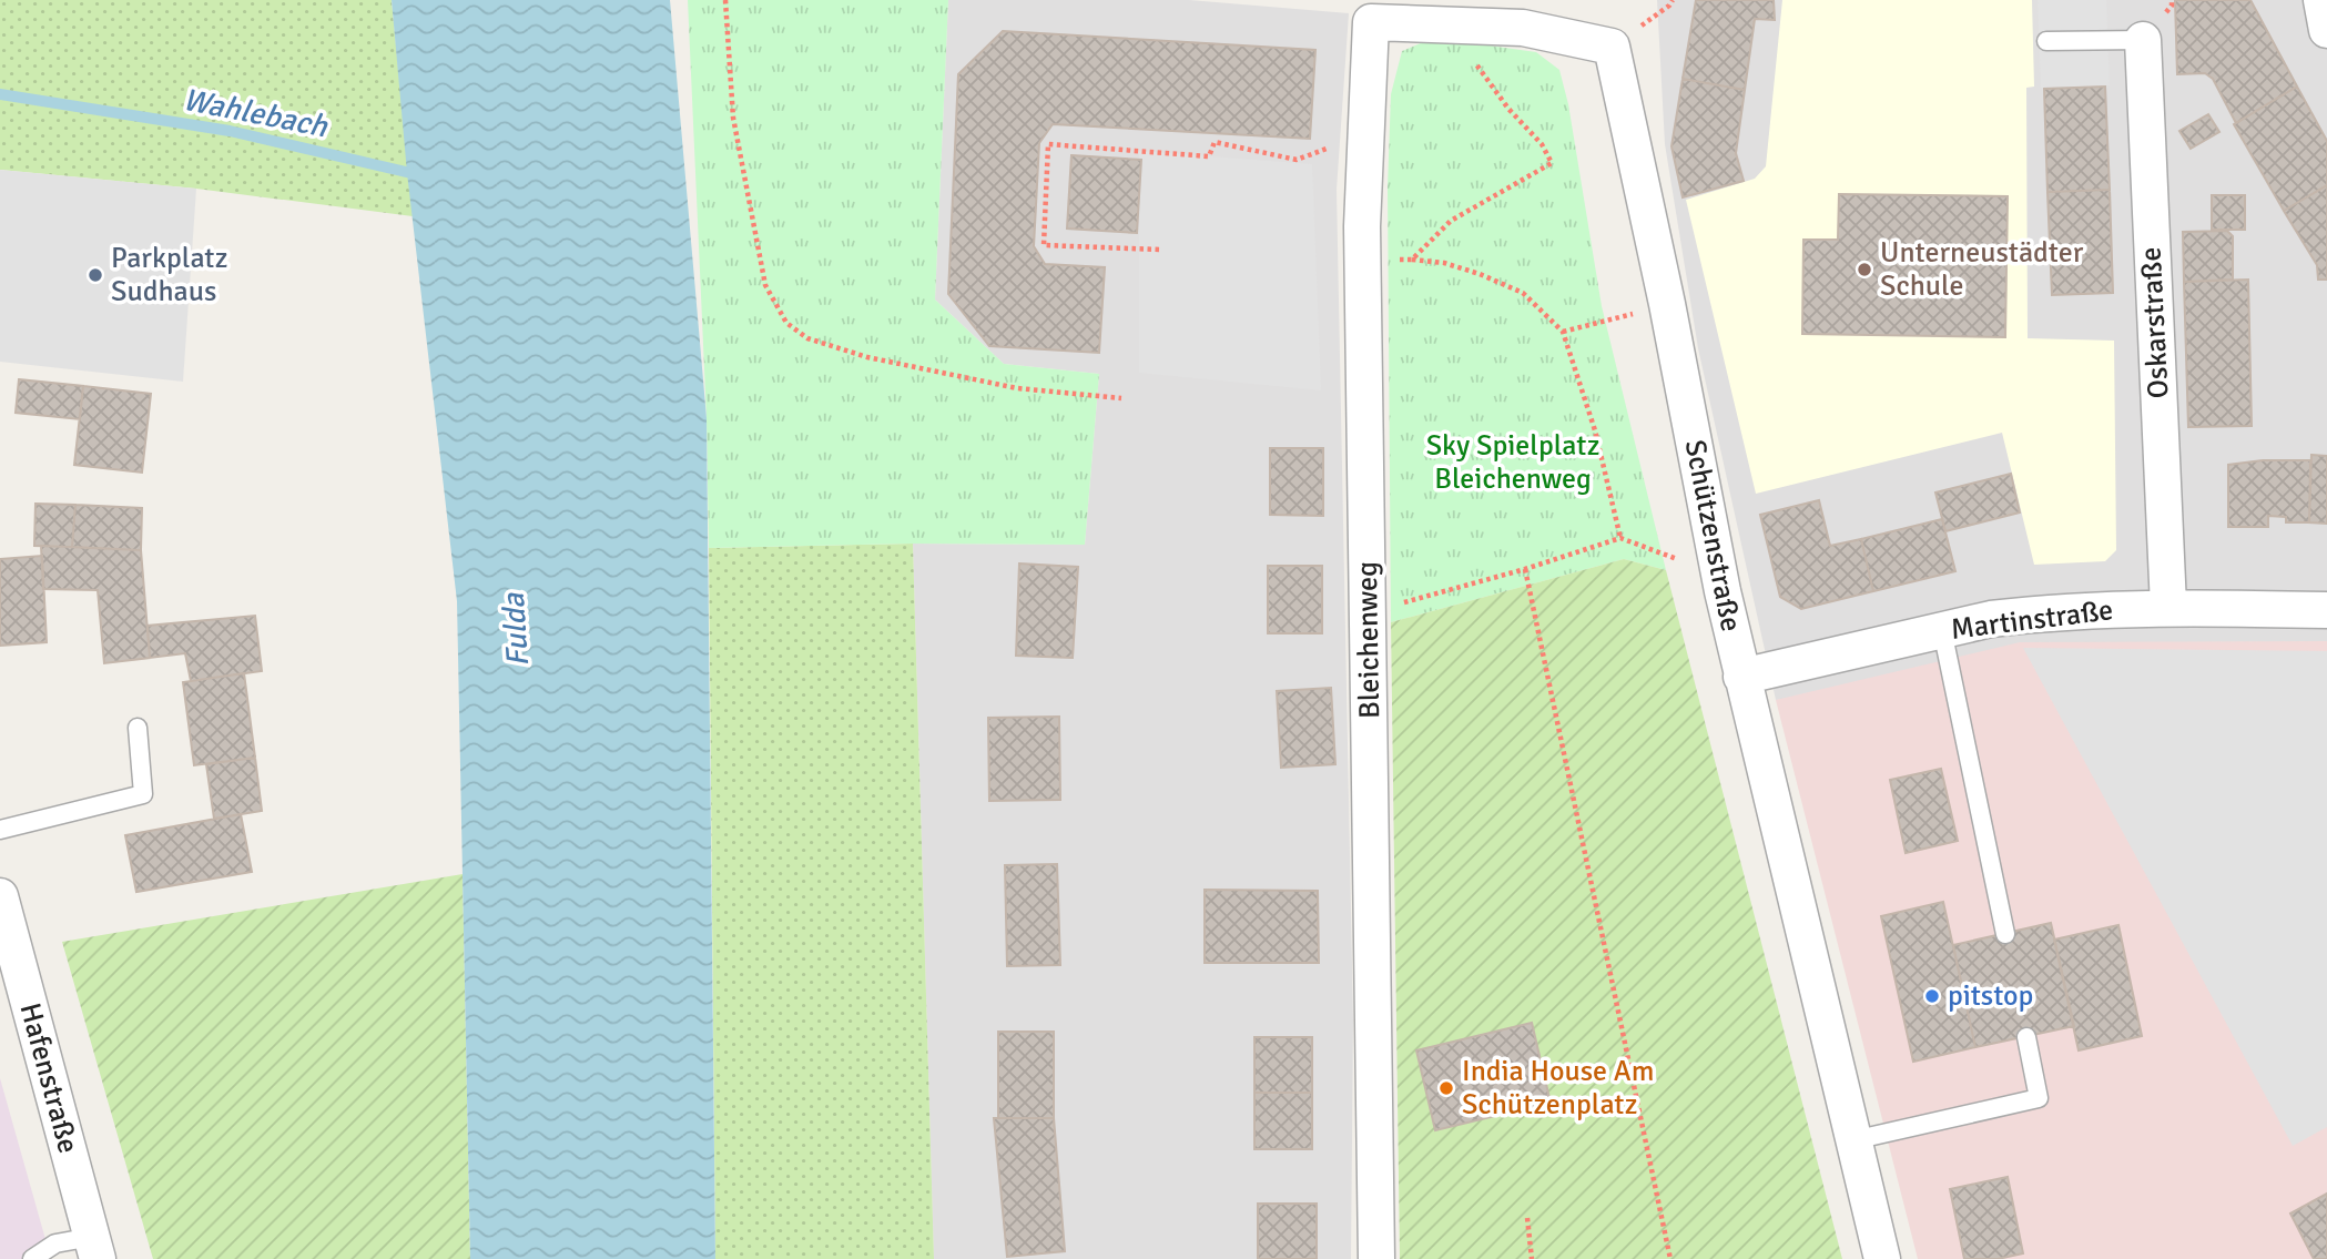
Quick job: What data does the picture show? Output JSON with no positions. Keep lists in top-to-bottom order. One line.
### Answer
{"streets":{"street":["Oskarstraße","Schützenstraße","Martinstraße","Bleichenweg","Hafenstraße"]},"crossings":[["Oskarstraße","Martinstraße"],["Schützenstraße","Martinstraße"],["Schützenstraße","Bleichenweg"]],"water":["Wahlebach","Fulda"],"parks":["Sky Spielplatz Bleichenweg"],"places":["Unterneustädter Schule","Parkplatz Sudhaus","pitstop","India House Am Schützenplatz"]}
